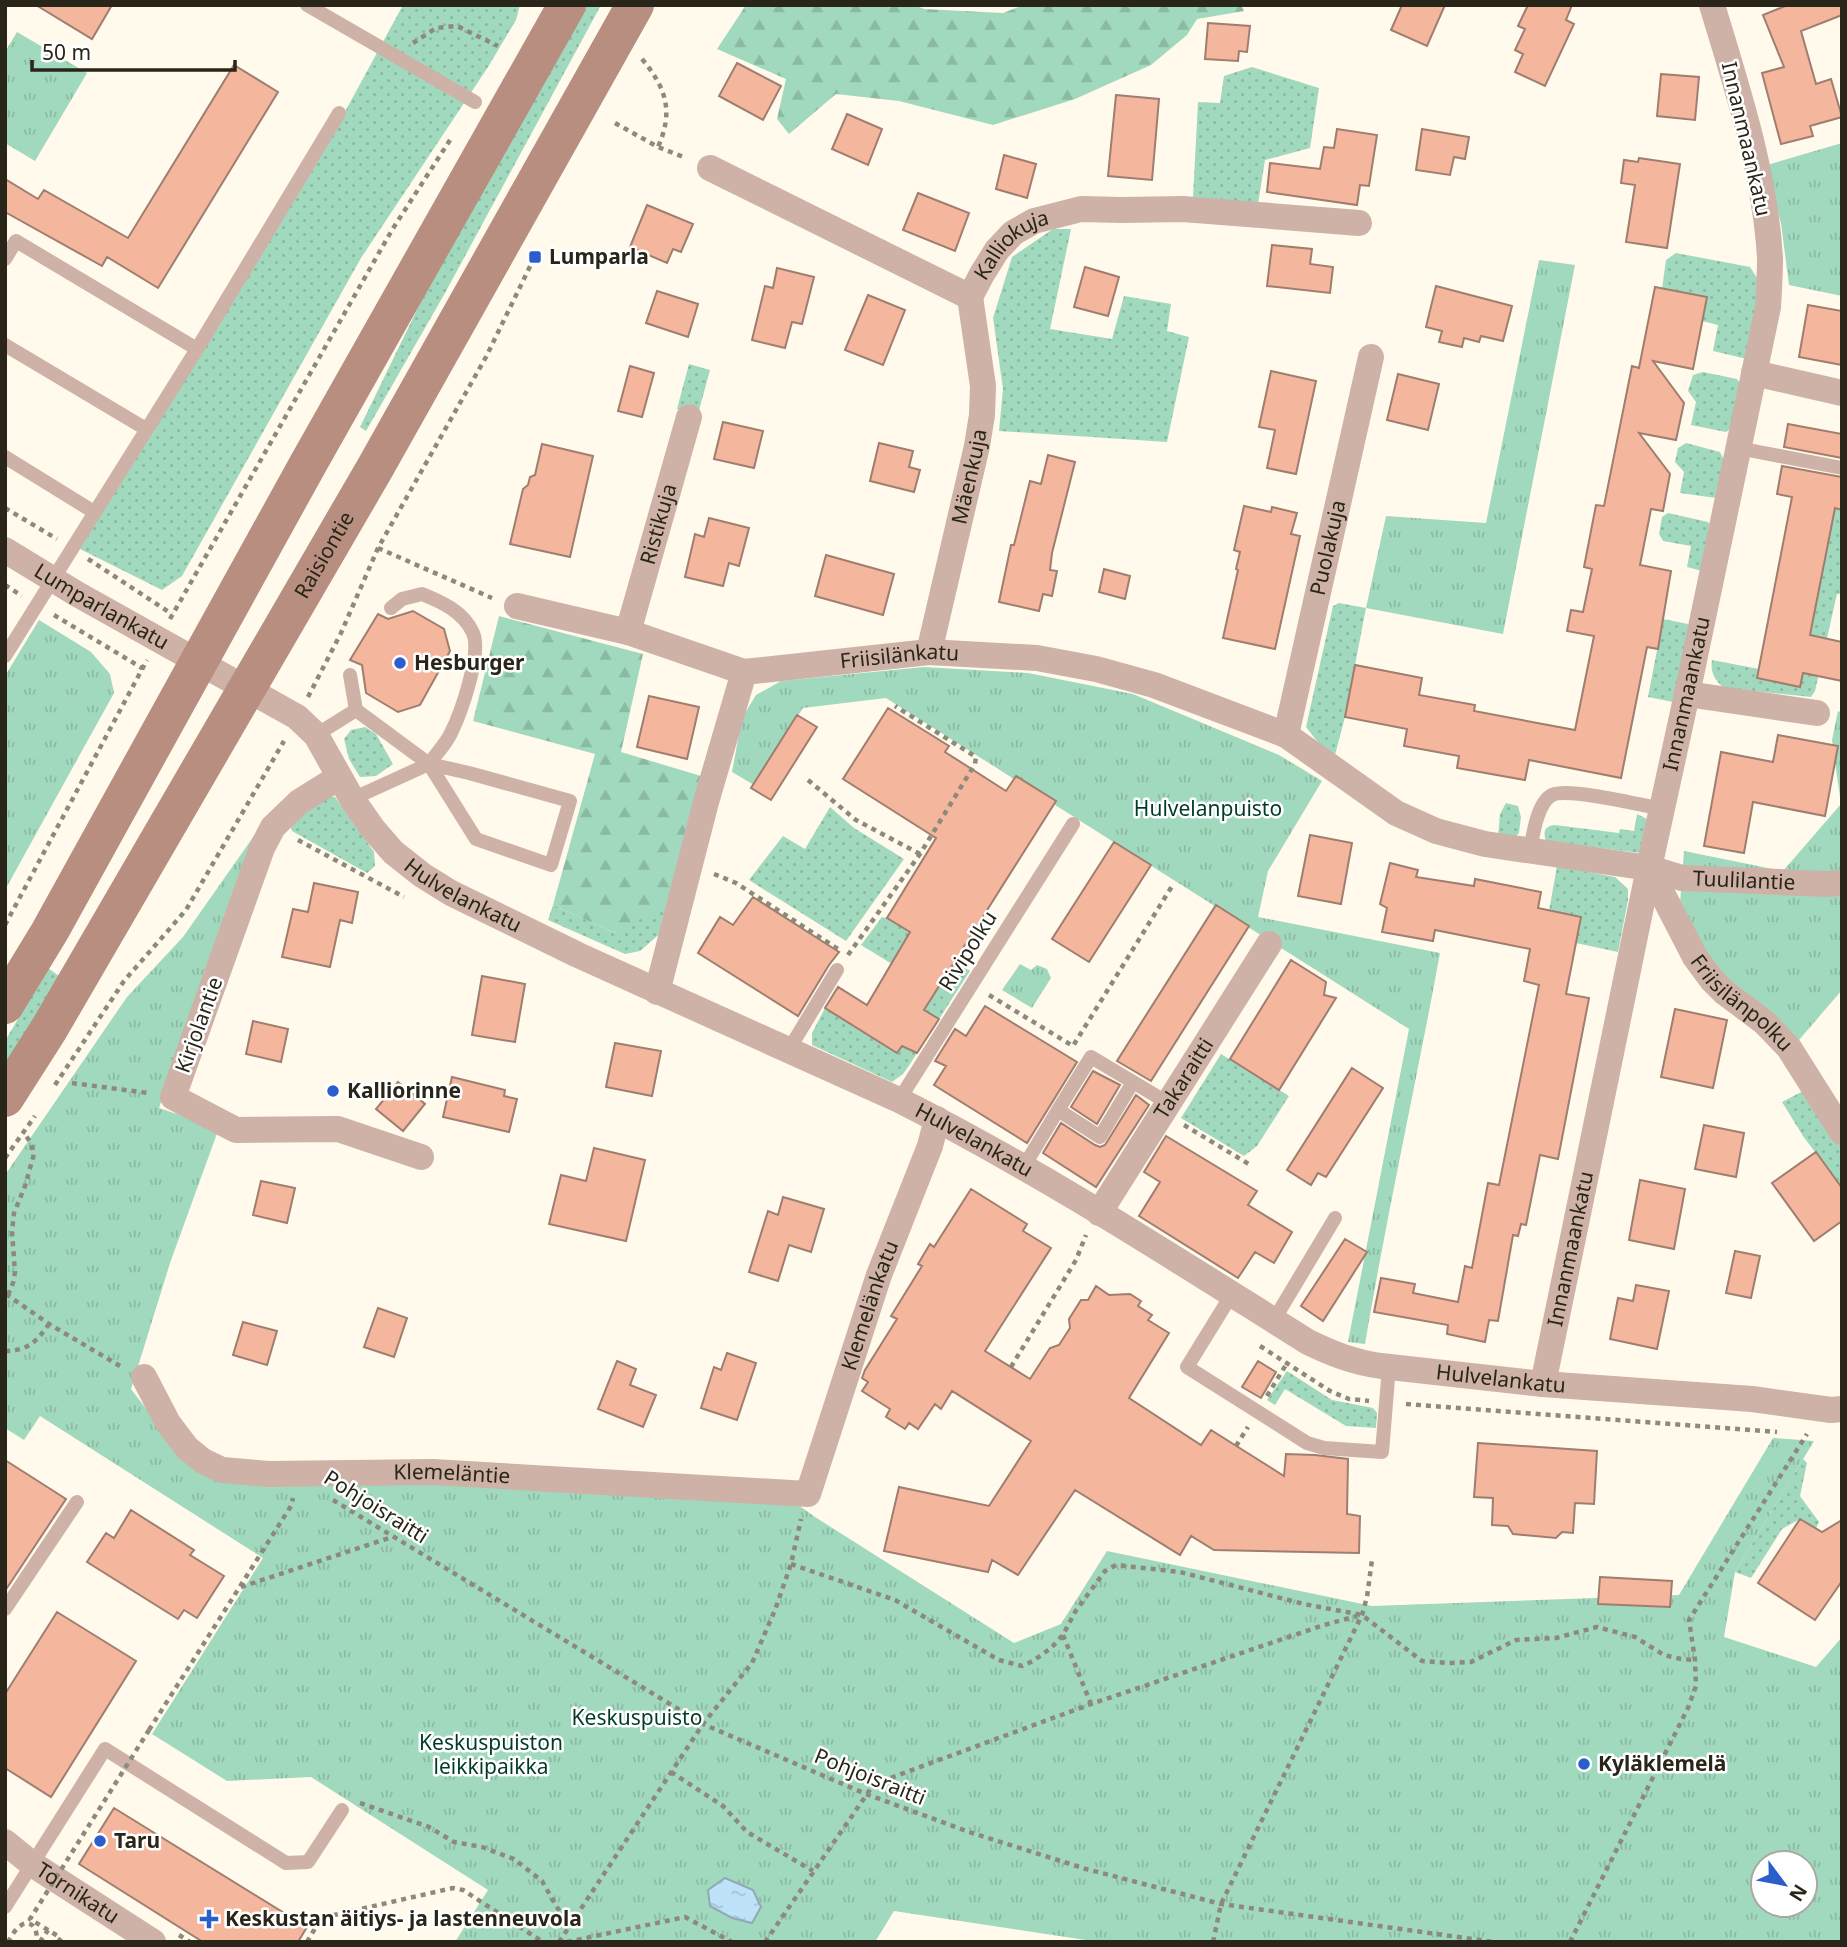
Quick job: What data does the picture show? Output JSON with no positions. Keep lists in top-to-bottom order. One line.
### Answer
{"streets":{"main road":["Raisiontie"],"street":["Innanmaankatu","Kalliokuja","Mäenkuja","Ristikuja","Puolakuja","Lumparlankatu","Friisilänkatu","Tuulilantie","Hulvelankatu","Friisilänpolku","Kirjolantie","Takaraitti","Klemelänkatu","Klemeläntie","Tornikatu"],"lane":["Rivipolku"],"path":["Pohjoisraitti"]},"crossings":[["Innanmaankatu","Tuulilantie"],["Innanmaankatu","Hulvelankatu"],["Innanmaankatu","Friisilänpolku"],["Kalliokuja","Mäenkuja"],["Mäenkuja","Friisilänkatu"],["Puolakuja","Friisilänkatu"],["Raisiontie","Hulvelankatu"],["Lumparlankatu","Hulvelankatu"],["Friisilänkatu","Tuulilantie"],["Tuulilantie","Friisilänpolku"],["Hulvelankatu","Rivipolku"],["Hulvelankatu","Kirjolantie"],["Hulvelankatu","Takaraitti"],["Hulvelankatu","Klemelänkatu"],["Klemelänkatu","Klemeläntie"],["Klemeläntie","Pohjoisraitti"]],"parks":["Hulvelanpuisto","Keskuspuisto","Keskuspuiston leikkipaikka"],"places":{"transit":["Lumparla"],"other":["Hesburger","Kalliorinne","Kyläklemelä","Taru"],"health":["Keskustan äitiys- ja lastenneuvola"]},"scale_bar":"50 m","north":"bottom right"}
